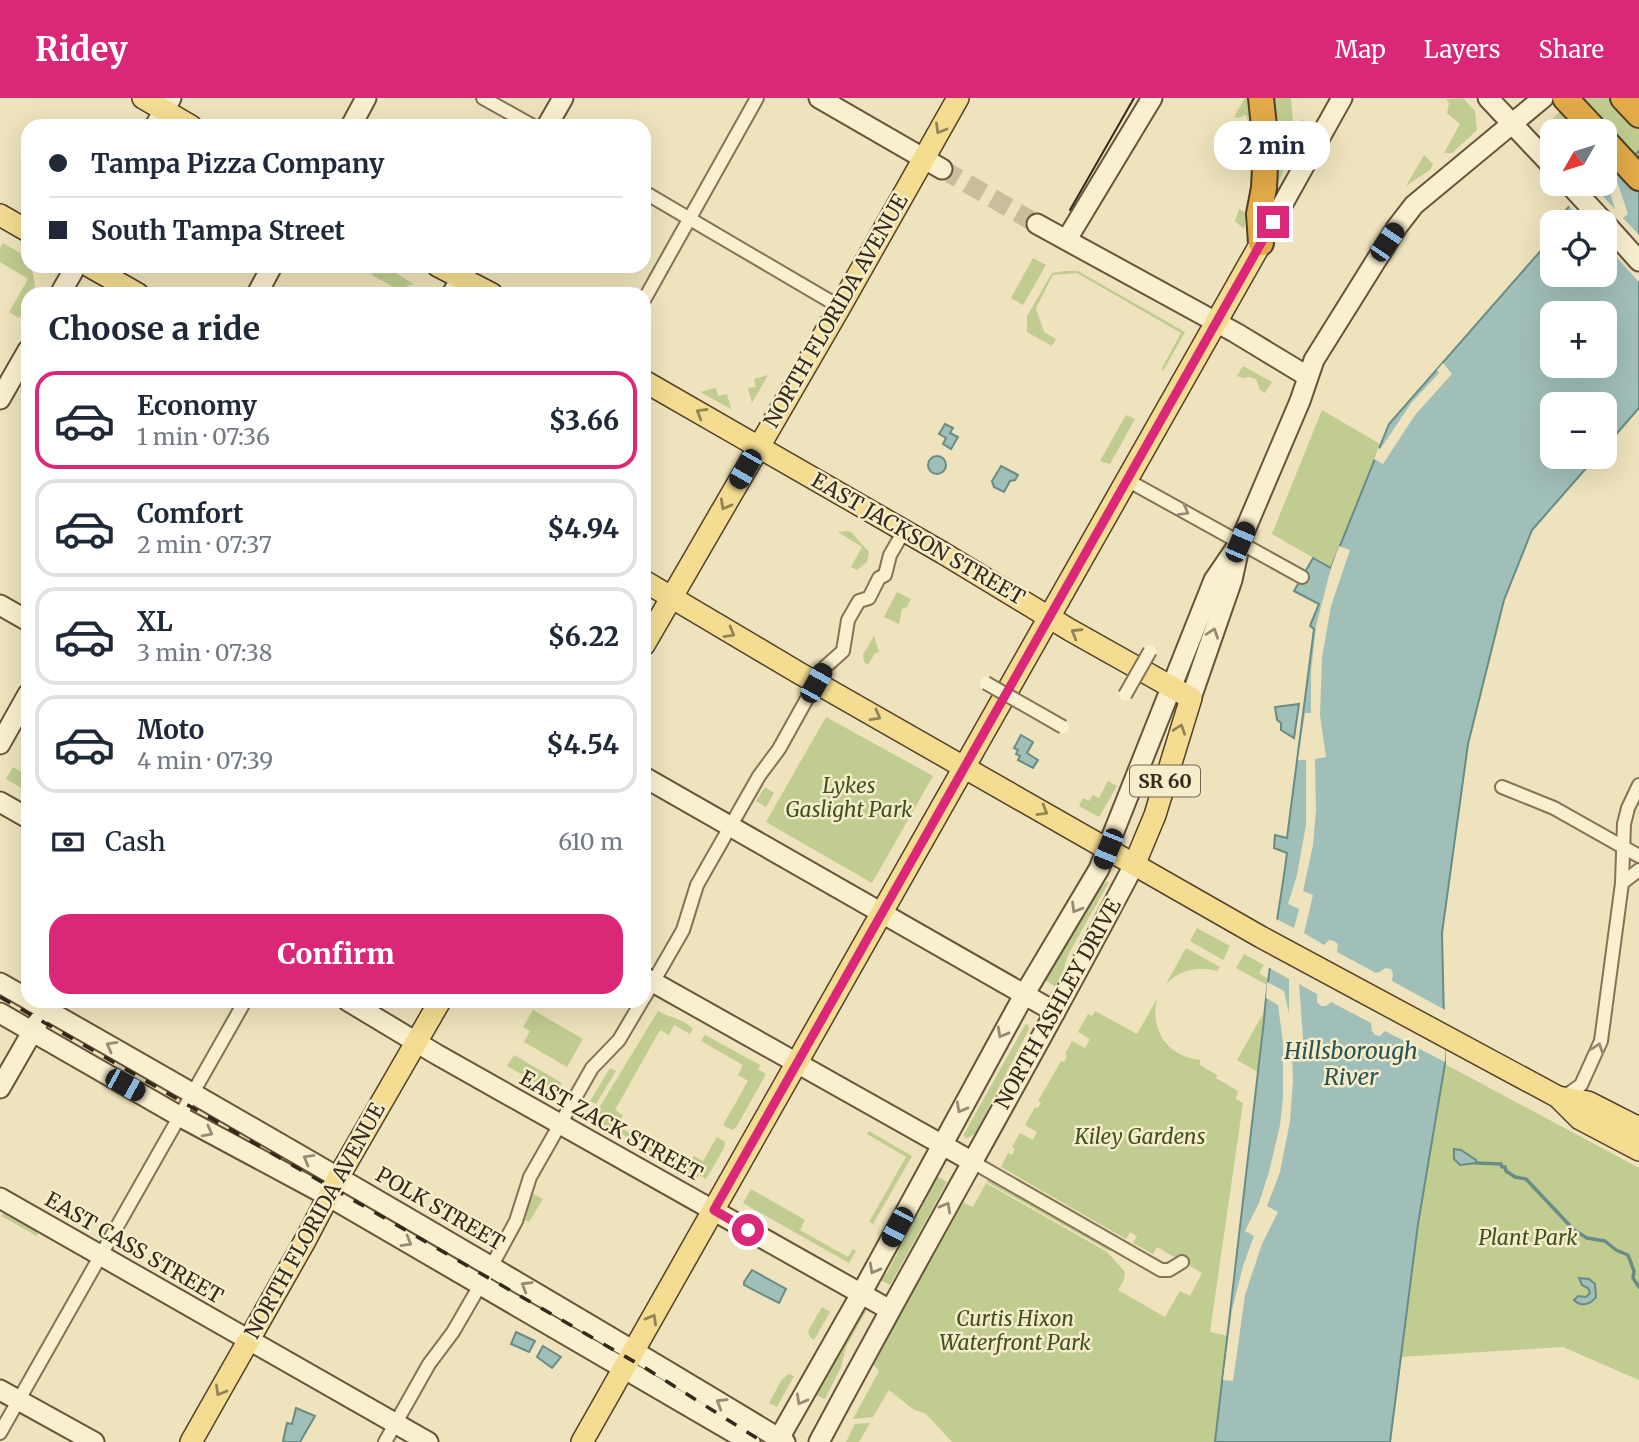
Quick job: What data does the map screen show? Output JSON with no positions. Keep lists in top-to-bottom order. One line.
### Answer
{"streets":{"main road":["NORTH FLORIDA AVENUE","EAST JACKSON STREET","SR 60","NORTH ASHLEY DRIVE"],"street":["EAST ZACK STREET","POLK STREET","EAST CASS STREET"]},"crossings":[["NORTH FLORIDA AVENUE","EAST JACKSON STREET"],["NORTH FLORIDA AVENUE","EAST ZACK STREET"],["NORTH FLORIDA AVENUE","POLK STREET"],["NORTH FLORIDA AVENUE","EAST CASS STREET"],["EAST JACKSON STREET","NORTH ASHLEY DRIVE"],["NORTH ASHLEY DRIVE","EAST ZACK STREET"]],"water":["Hillsborough River"],"parks":["Lykes Gaslight Park","Kiley Gardens","Plant Park","Curtis Hixon Waterfront Park"],"north":"bottom left","page":{"header":"Ridey","nav":["Map","Layers","Share"],"map_buttons":["+","−"],"banner":["Tampa Pizza Company","South Tampa Street"],"bubble":"2 min","heading":"Choose a ride","list":[{"name":"Economy","note":"1 min · 07:36","value":"$3.66"},{"name":"Comfort","note":"2 min · 07:37","value":"$4.94"},{"name":"XL","note":"3 min · 07:38","value":"$6.22"},{"name":"Moto","note":"4 min · 07:39","value":"$4.54"}],"pay":["Cash","610 m"],"buttons":"Confirm"}}
